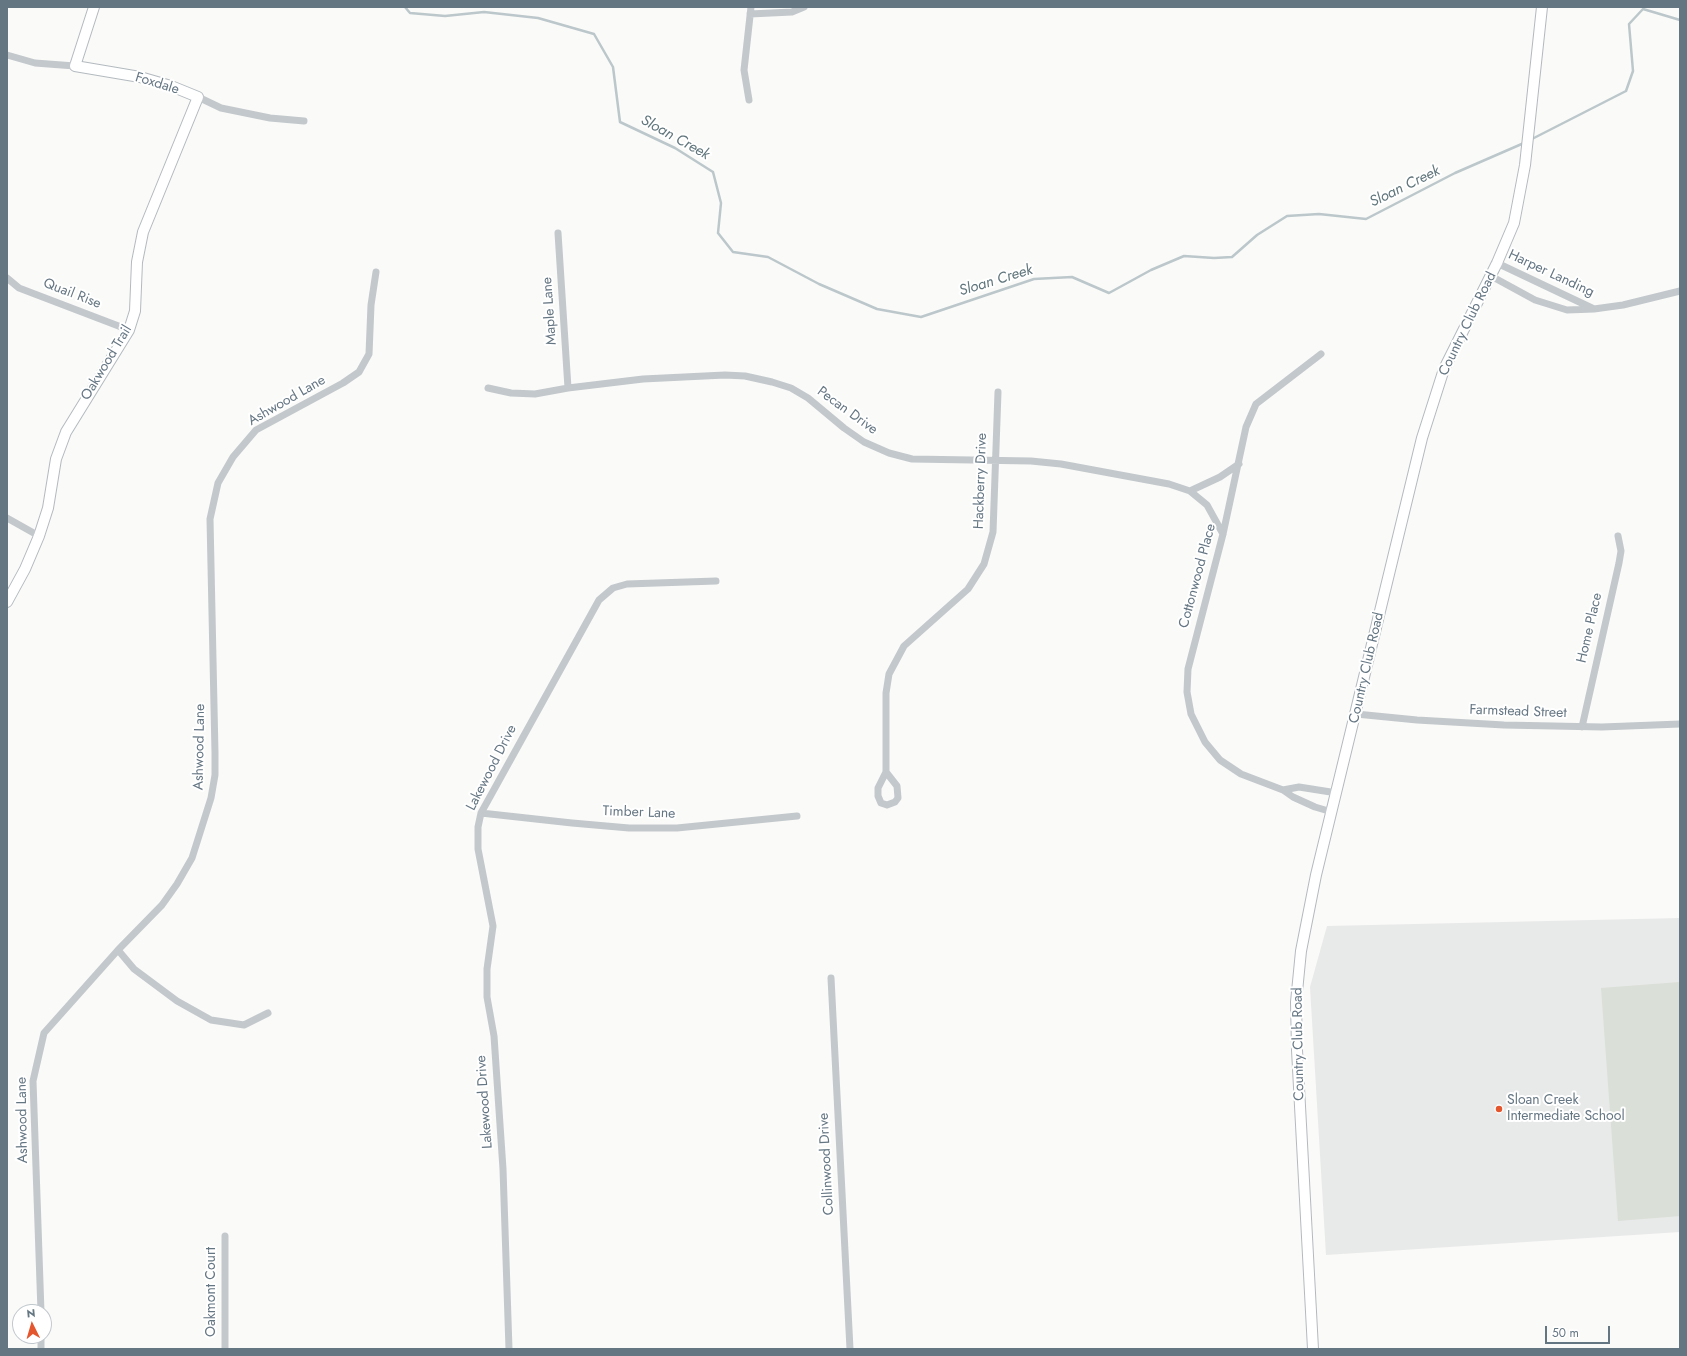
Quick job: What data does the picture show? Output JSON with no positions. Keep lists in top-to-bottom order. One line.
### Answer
{"streets":{"main road":["Foxdale","Country Club Road","Oakwood Trail"],"street":["Harper Landing","Quail Rise","Maple Lane","Ashwood Lane","Pecan Drive","Hackberry Drive","Cottonwood Place","Home Place","Farmstead Street","Lakewood Drive","Timber Lane","Collinwood Drive","Oakmont Court"]},"crossings":[["Foxdale","Oakwood Trail"],["Harper Landing","Country Club Road"],["Quail Rise","Oakwood Trail"],["Maple Lane","Pecan Drive"],["Country Club Road","Cottonwood Place"],["Country Club Road","Farmstead Street"],["Pecan Drive","Hackberry Drive"],["Pecan Drive","Cottonwood Place"],["Home Place","Farmstead Street"],["Lakewood Drive","Timber Lane"]],"water":["Sloan Creek"],"places":["Sloan Creek Intermediate School"],"scale_bar":"50 m","north":"top"}
